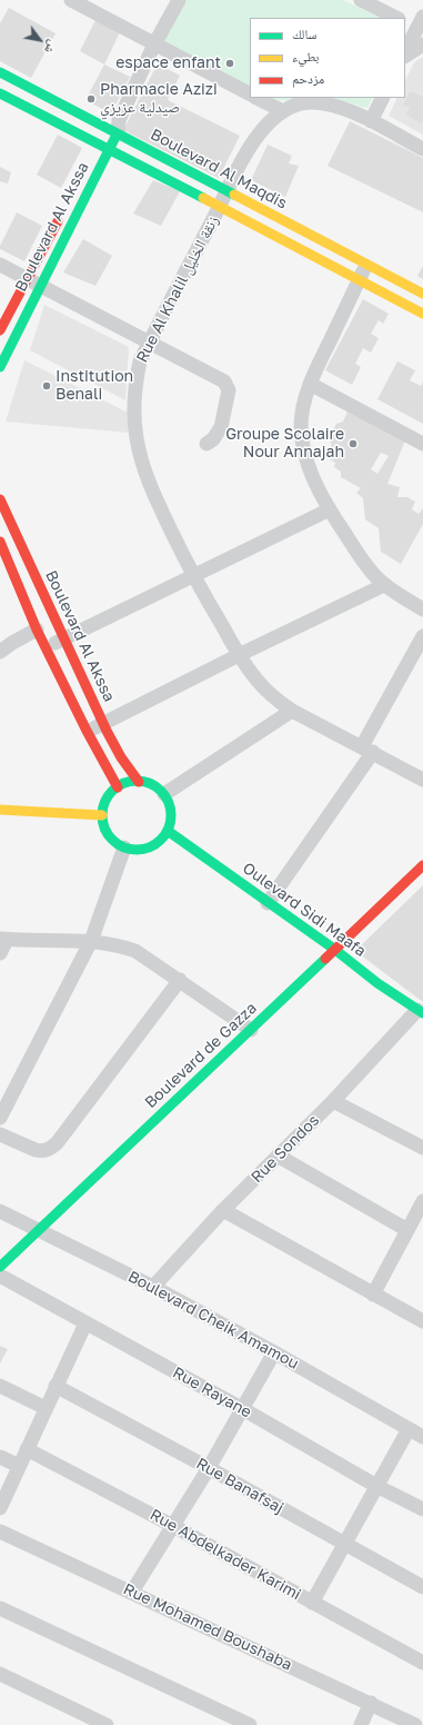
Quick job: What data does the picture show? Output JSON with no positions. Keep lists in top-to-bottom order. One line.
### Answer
{"streets":{"street":["Boulevard Al Maqdis","Boulevard Al Akssa","Rue Al Khalil زنقة الخليل","Oulevard Sidi Maafa","Boulevard de Gazza","Rue Sondos","Boulevard Cheik Amamou","Rue Rayane","Rue Banafsaj","Rue Abdelkader Karimi","Rue Mohamed Boushaba"]},"crossings":[["Boulevard Al Maqdis","Boulevard Al Akssa"],["Boulevard Al Maqdis","Rue Al Khalil زنقة الخليل"],["Boulevard Al Akssa","Oulevard Sidi Maafa"],["Oulevard Sidi Maafa","Boulevard de Gazza"],["Oulevard Sidi Maafa","Rue Sondos"],["Boulevard de Gazza","Boulevard Cheik Amamou"],["Rue Sondos","Boulevard Cheik Amamou"]],"places":["espace enfant","Pharmacie Azizi صيدلية عزيزي","Institution Benali","Groupe Scolaire Nour Annajah"],"legend":["سالك","بطيء","مزدحم"],"north":"bottom right"}
